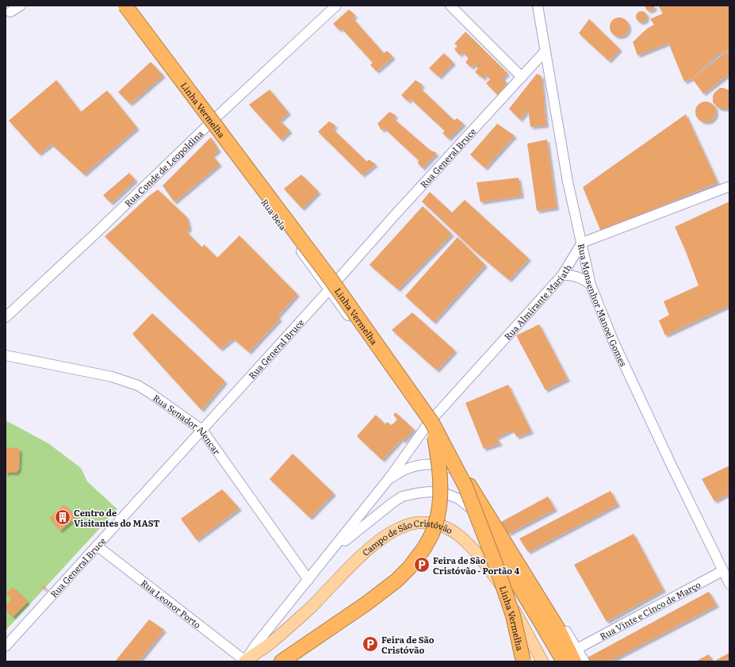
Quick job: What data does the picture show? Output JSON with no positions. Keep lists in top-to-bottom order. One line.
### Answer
{"streets":{"highway":["Linha Vermelha"],"main road":["Campo de São Cristóvão"],"street":["Rua General Bruce","Rua Conde de Leopoldina","Rua Bela","Rua Almirante Mariath","Rua Monsenhor Manoel Gomes","Rua Senador Alencar","Rua Leonor Porto","Rua Vinte e Cinco de Março"]},"crossings":[["Linha Vermelha","Rua Bela"],["Linha Vermelha","Rua Almirante Mariath"],["Rua General Bruce","Rua Bela"],["Rua General Bruce","Rua Monsenhor Manoel Gomes"],["Rua General Bruce","Rua Senador Alencar"],["Rua General Bruce","Rua Leonor Porto"],["Rua Conde de Leopoldina","Rua Bela"],["Rua Bela","Rua Almirante Mariath"],["Rua Almirante Mariath","Rua Monsenhor Manoel Gomes"],["Rua Monsenhor Manoel Gomes","Rua Vinte e Cinco de Março"],["Campo de São Cristóvão","Rua Leonor Porto"]],"places":{"building":["Centro de Visitantes do MAST"],"parking":["Feira de São Cristóvão - Portão 4","Feira de São Cristóvão"]}}
